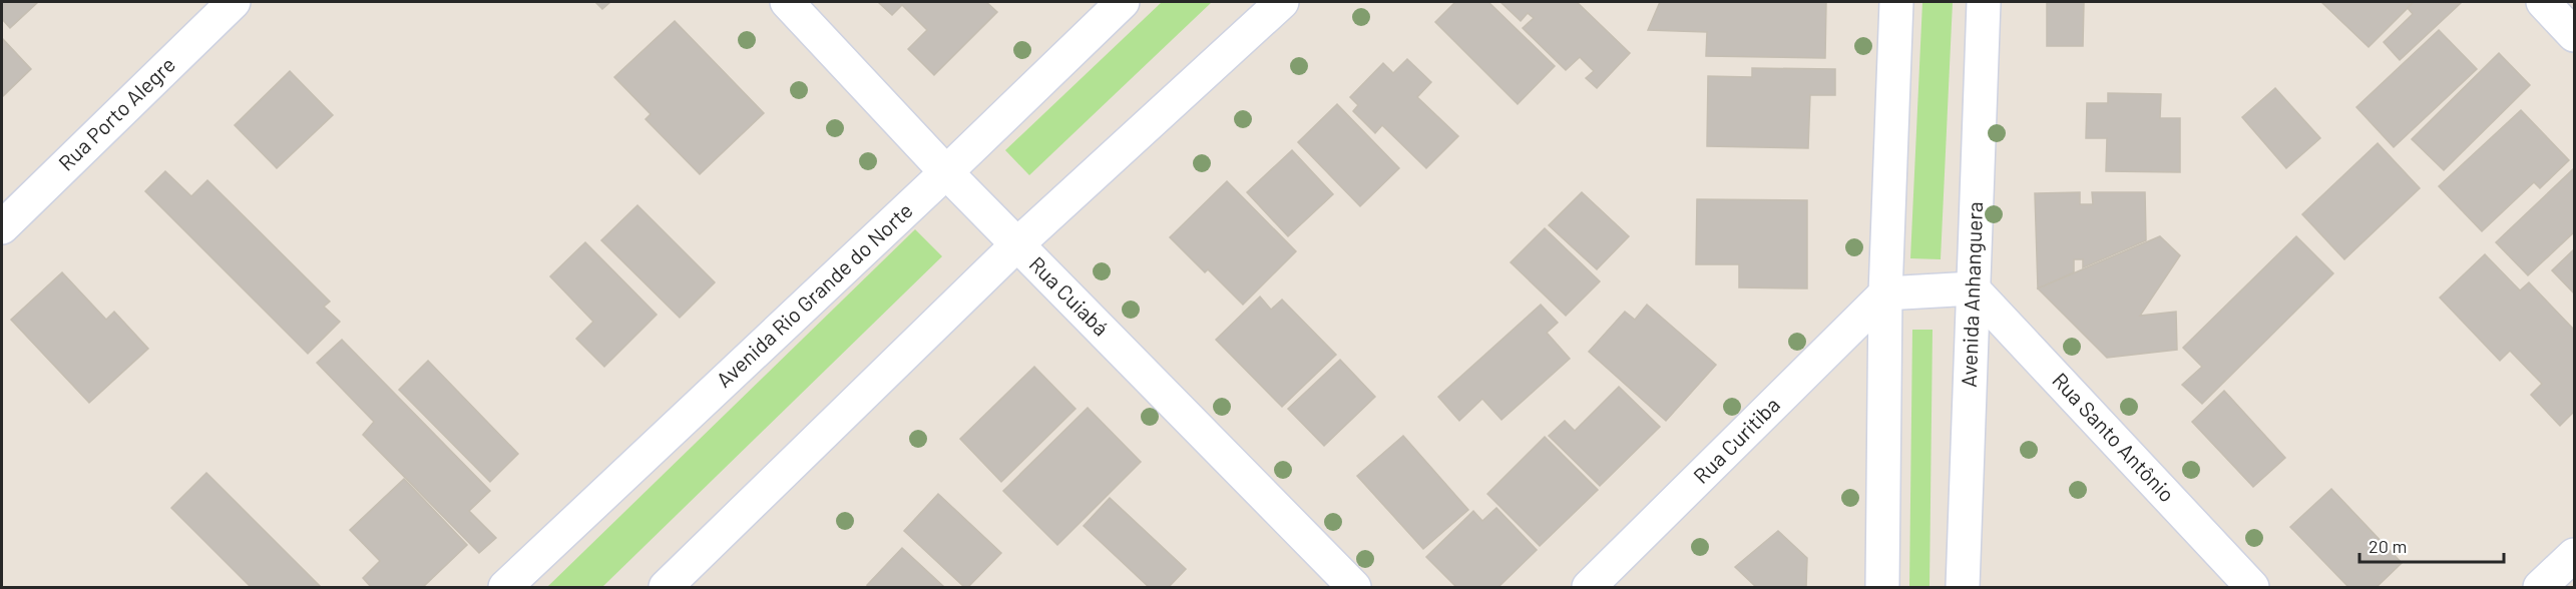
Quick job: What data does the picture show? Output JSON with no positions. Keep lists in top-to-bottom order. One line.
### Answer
{"streets":{"street":["Rua Porto Alegre","Avenida Anhanguera","Avenida Rio Grande do Norte","Rua Cuiabá","Rua Santo Antônio","Rua Curitiba"]},"crossings":[["Avenida Anhanguera","Rua Santo Antônio"],["Avenida Rio Grande do Norte","Rua Cuiabá"]],"scale_bar":"20 m"}
